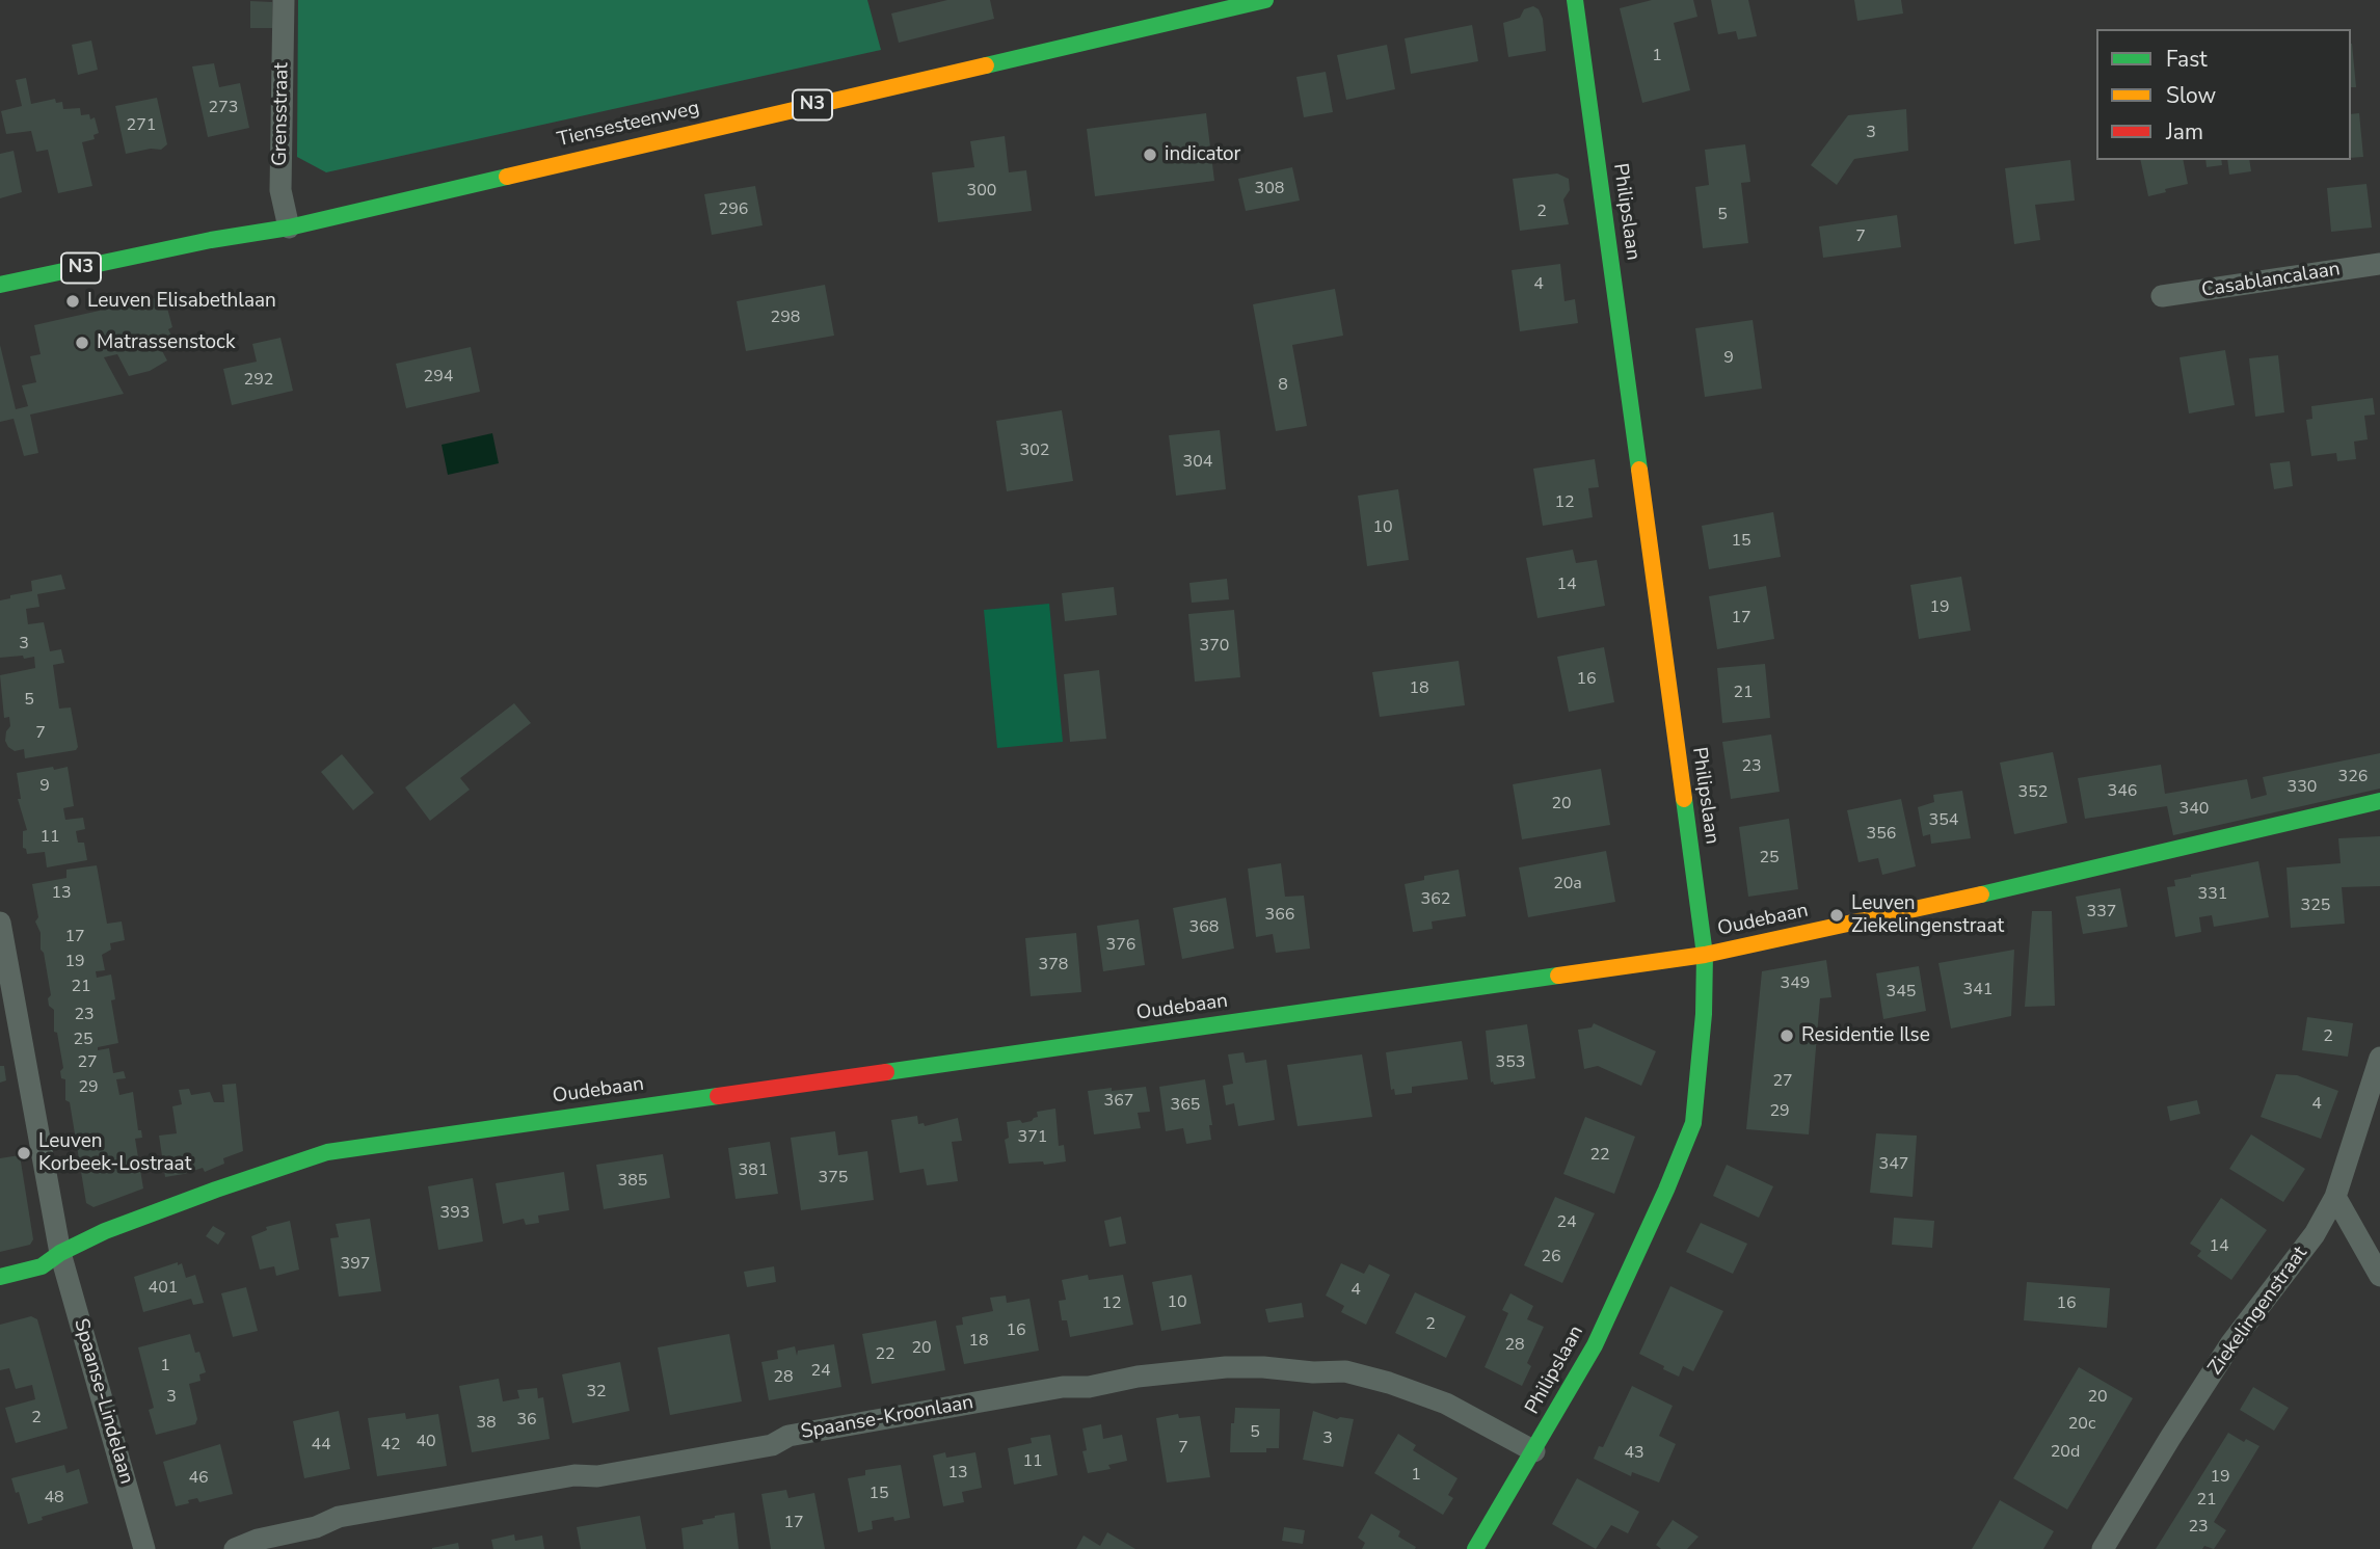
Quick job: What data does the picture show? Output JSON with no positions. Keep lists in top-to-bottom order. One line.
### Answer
{"streets":{"street":["N3","Grensstraat","Tiensesteenweg","Philipslaan","Casablancalaan","Oudebaan","Ziekelingenstraat","Spaanse-Lindelaan","Spaanse-Kroonlaan"]},"crossings":[["Grensstraat","Tiensesteenweg"],["Philipslaan","Oudebaan"],["Philipslaan","Spaanse-Kroonlaan"],["Oudebaan","Spaanse-Lindelaan"]],"places":["indicator","Leuven Elisabethlaan","Matrassenstock","Leuven Ziekelingenstraat","Residentie Ilse","Leuven Korbeek-Lostraat"],"house_numbers":["1","273","271","3","308","300","296","2","5","7","4","298","9","294","292","8","302","304","12","10","15","14","19","17","3","370","16","18","21","5","7","23","326","9","330","346","352","20","340","354","356","11","25","20a","13","331","362","325","337","366","368","17","376","19","378","349","21","341","345","23","2","25","27","353","27","29","367","4","365","29","371","22","347","381","375","385","393","24","14","26","397","401","4","10","12","16","2","16","18","28","20","22","1","24","28","32","3","20","2","36","38","20c","5","3","40","44","42","7","20d","43","11","13","1","19","46","15","48","21","17","23"],"legend":["Fast","Slow","Jam"]}
